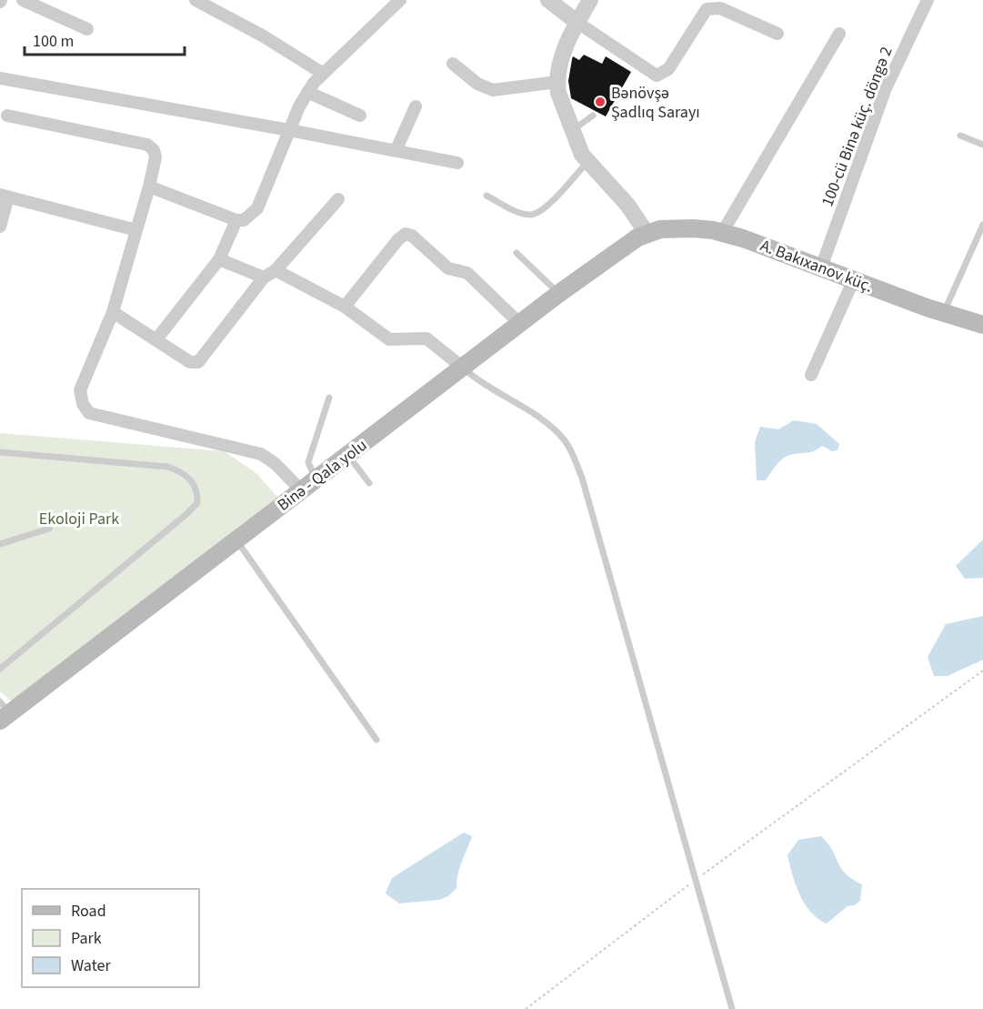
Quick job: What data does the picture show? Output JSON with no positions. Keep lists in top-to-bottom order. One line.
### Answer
{"streets":{"main road":["A. Bakıxanov küç.","Binə - Qala yolu"],"street":["100-cü Binə küç. döngə 2"]},"crossings":[["100-cü Binə küç. döngə 2","A. Bakıxanov küç."],["A. Bakıxanov küç.","Binə - Qala yolu"]],"parks":["Ekoloji Park"],"places":["Bənövşə Şadlıq Sarayı"],"legend":["Road","Park","Water"],"scale_bar":"100 m"}
